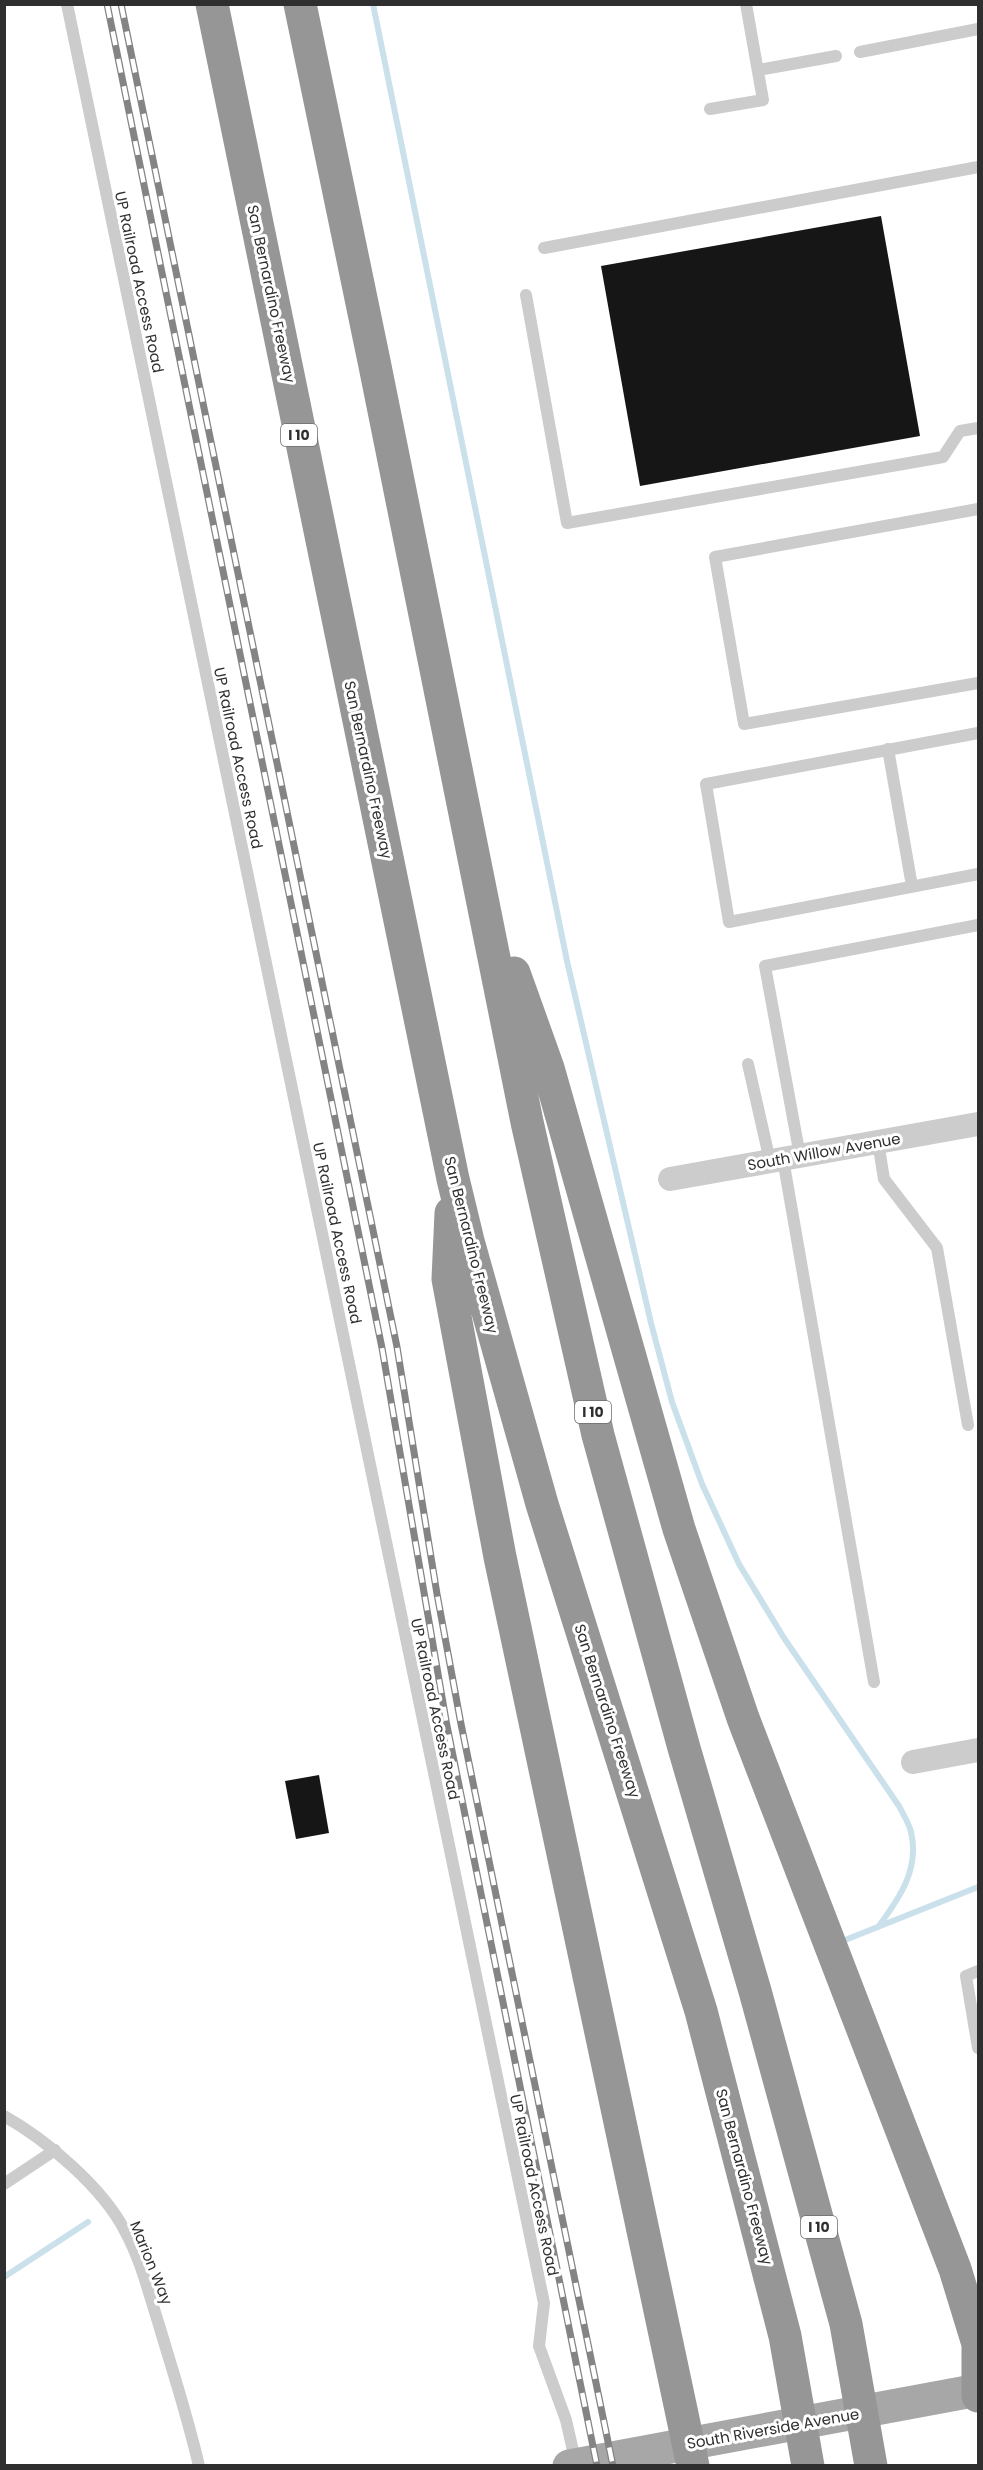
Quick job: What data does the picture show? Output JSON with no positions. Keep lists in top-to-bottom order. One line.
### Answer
{"streets":{"highway":["San Bernardino Freeway","I 10"],"main road":["South Riverside Avenue"],"street":["South Willow Avenue"],"lane":["UP Railroad Access Road","Marion Way"]}}
